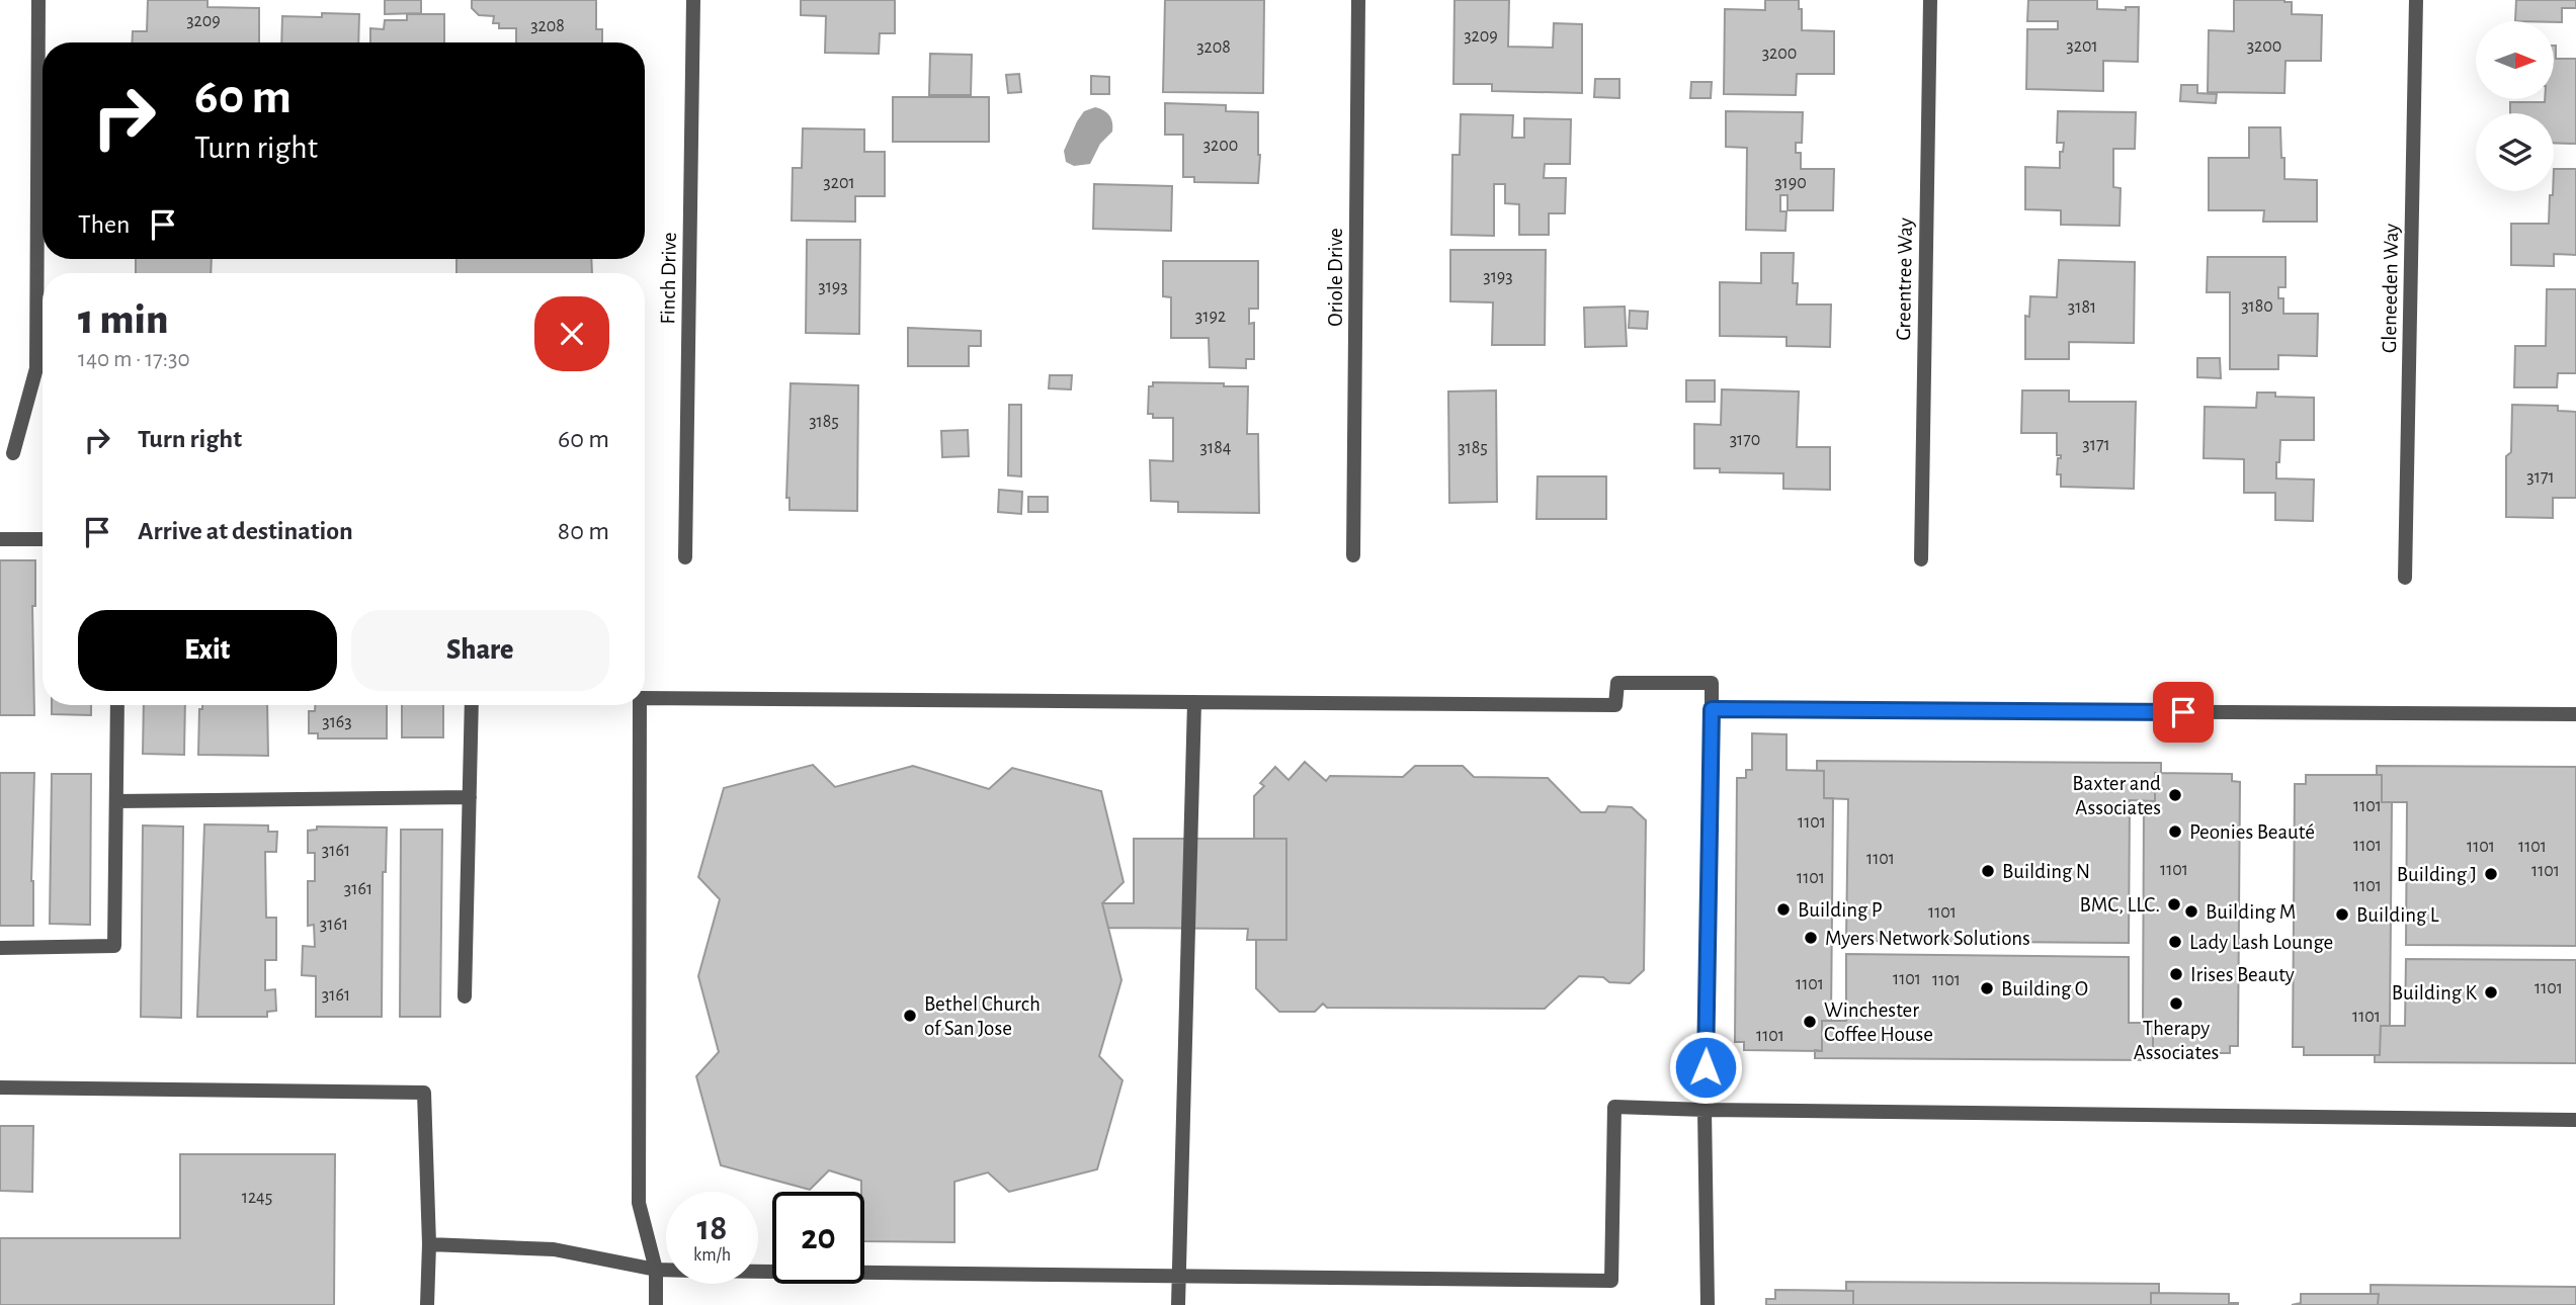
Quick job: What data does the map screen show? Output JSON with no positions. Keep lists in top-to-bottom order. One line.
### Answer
{"streets":{"street":["Oriole Drive","Finch Drive","Greentree Way","Gleneeden Way"]},"places":["Baxter and Associates","Peonies Beauté","Building N","Building J","BMC, LLC.","Building P","Building M","Building L","Myers Network Solutions","Lady Lash Lounge","Irises Beauty","Building O","Building K","Therapy Associates","Bethel Church of San Jose","Winchester Coffee House"],"house_numbers":["3209","3208","3209","3201","3200","3208","3200","3200","3201","3190","3193","3193","3180","3181","3192","3185","3170","3171","3184","3185","3171","3163","1101","1101","1101","1101","1101","3161","1101","1101","1101","1101","1101","3161","1101","3161","1101","1101","1101","1101","3161","1101","1101","1245"],"north":"right","page":{"turn":["60 m","Turn right"],"then":"Then","heading":["1 min","140 m · 17:30"],"list":[{"name":"Turn right","value":"60 m"},{"name":"Arrive at destination","value":"80 m"}],"buttons":["Exit","Share"],"speed":"18 km/h","limit":"20"}}
